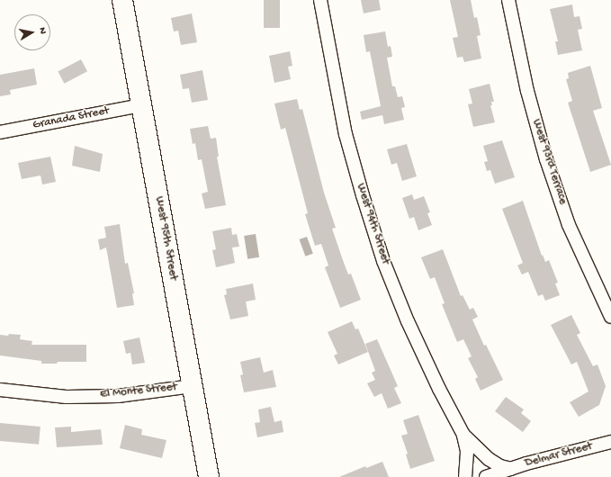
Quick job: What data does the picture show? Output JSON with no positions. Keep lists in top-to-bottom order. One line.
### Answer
{"streets":{"main road":["West 95th Street"],"street":["Granada Street","West 93rd Terrace","West 94th Street","El Monte Street","Delmar Street"]},"crossings":[["Granada Street","West 95th Street"],["West 94th Street","Delmar Street"],["West 95th Street","El Monte Street"]],"north":"right"}
